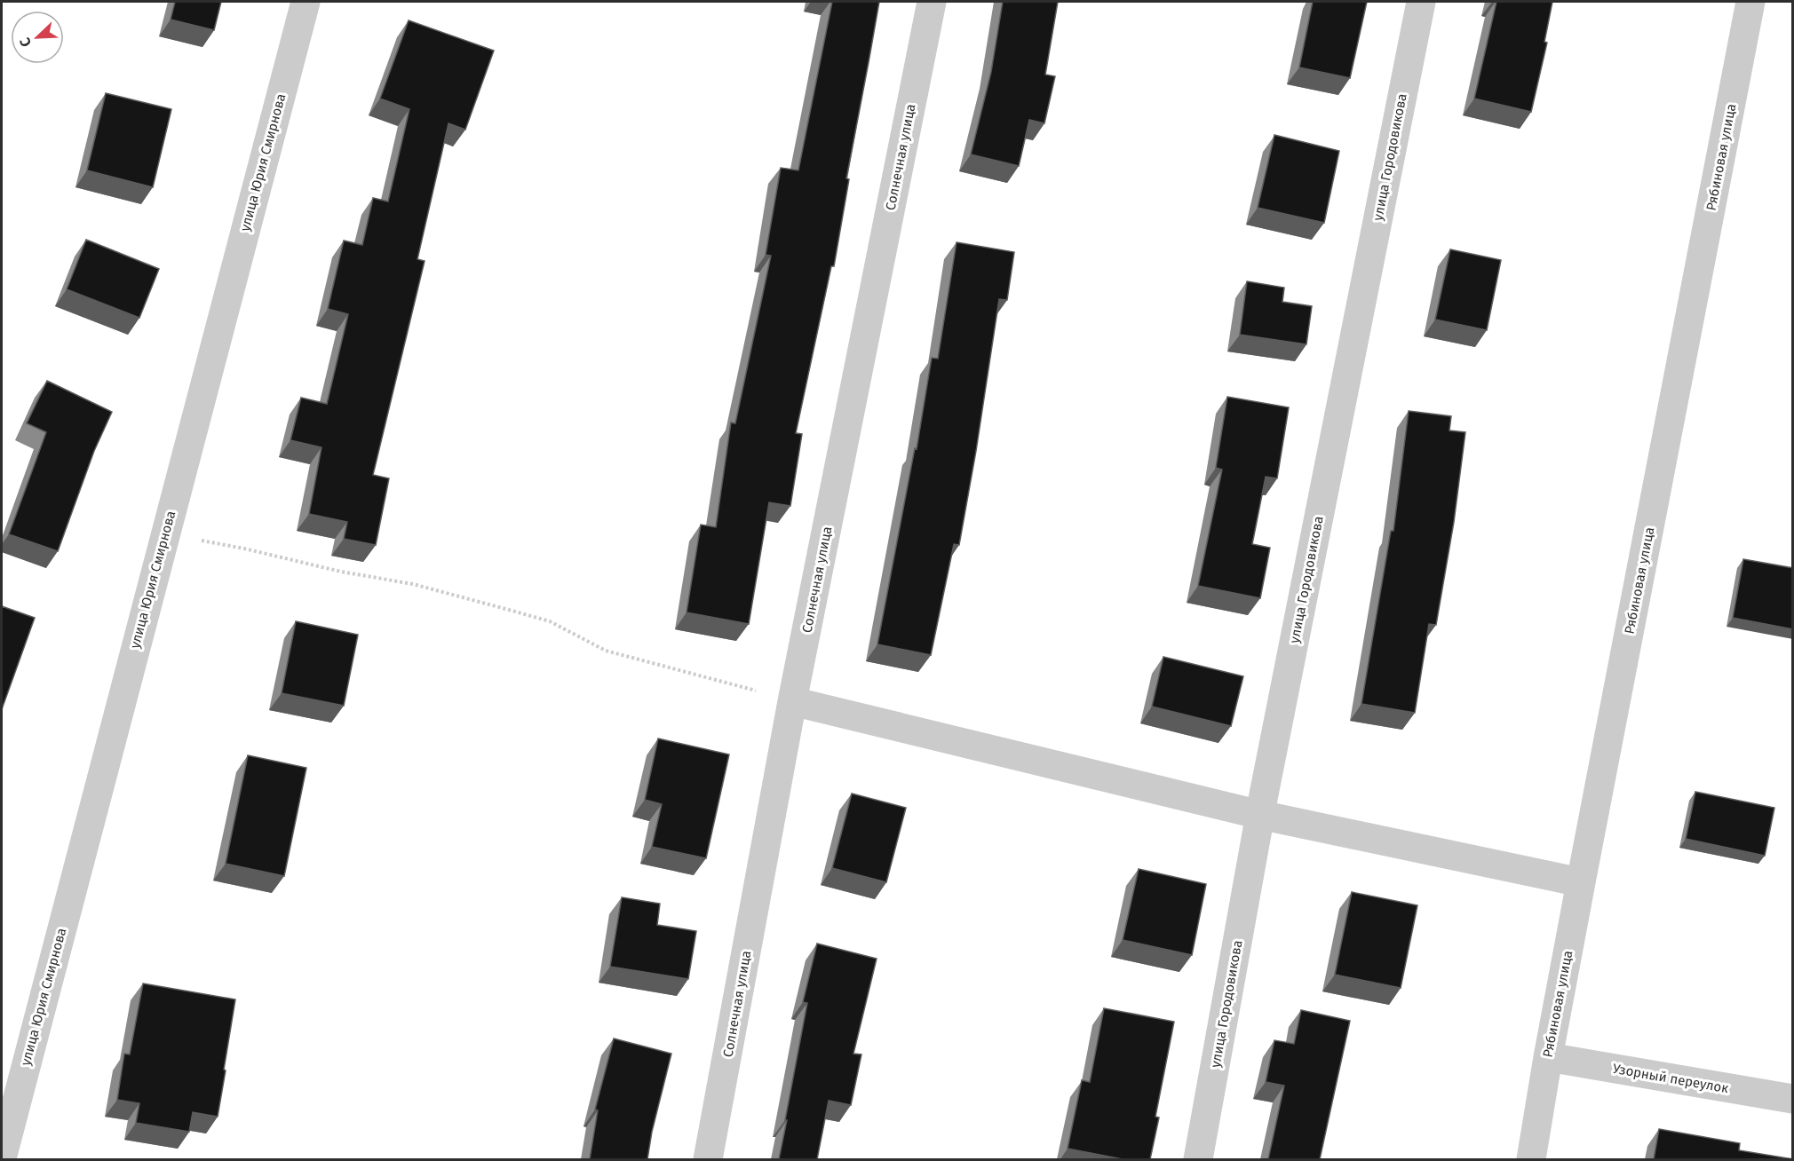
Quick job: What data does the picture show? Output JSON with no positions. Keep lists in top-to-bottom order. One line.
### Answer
{"streets":{"street":["Солнечная улица","улица Городовикова","Рябиновая улица","улица Юрия Смирнова","Узорный переулок"]},"crossings":[["Рябиновая улица","Узорный переулок"]],"north":"bottom left"}
